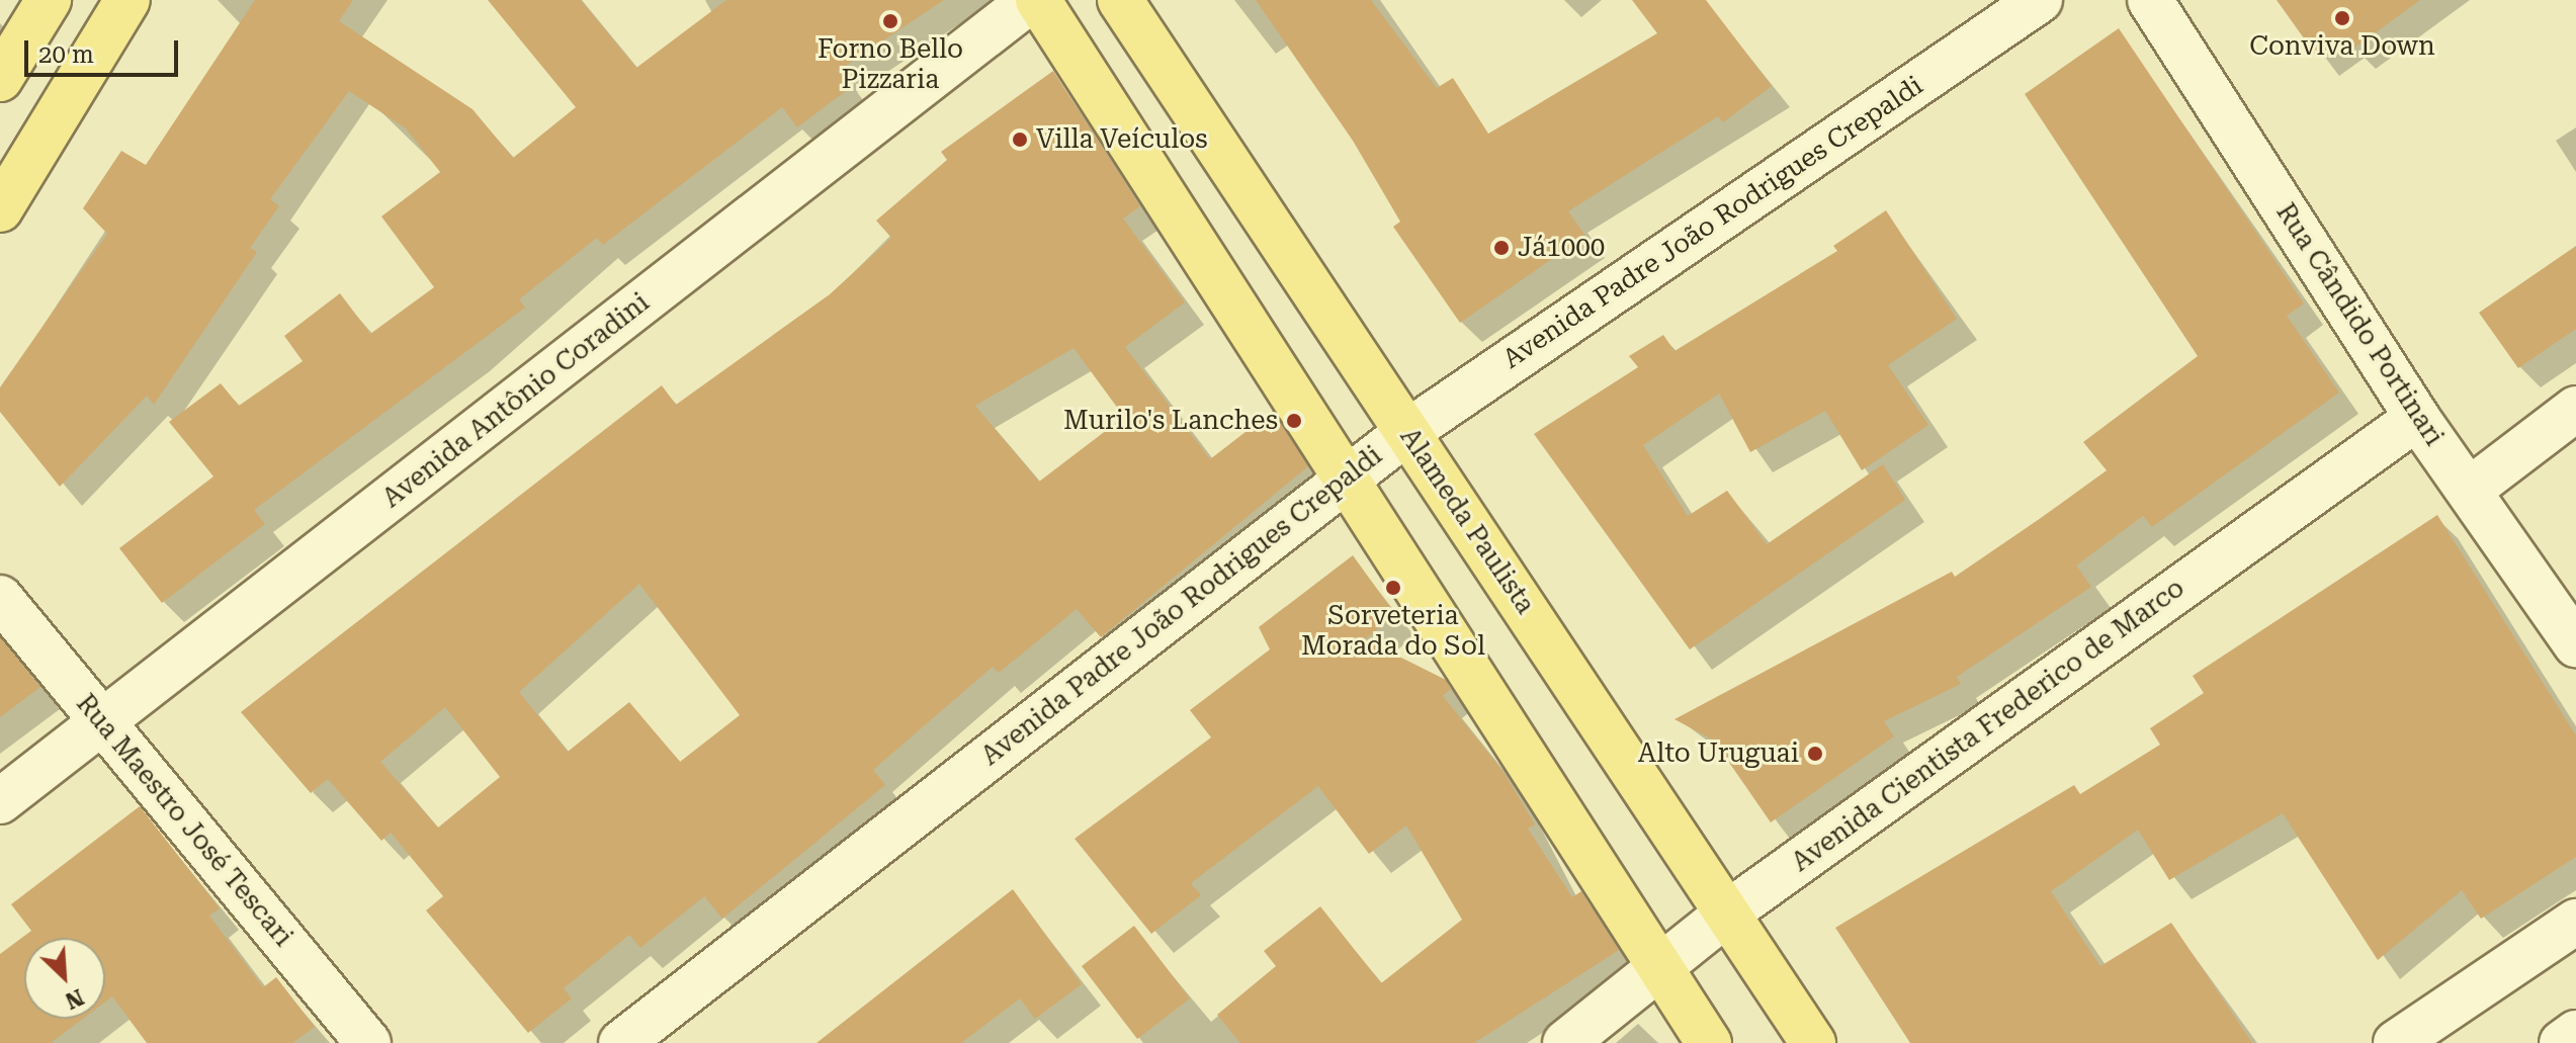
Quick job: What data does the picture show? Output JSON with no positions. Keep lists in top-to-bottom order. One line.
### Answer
{"streets":{"main road":["Alameda Paulista"],"street":["Avenida Padre João Rodrigues Crepaldi","Rua Cândido Portinari","Avenida Antônio Coradini","Avenida Cientista Frederico de Marco","Rua Maestro José Tescari"]},"crossings":[["Avenida Padre João Rodrigues Crepaldi","Alameda Paulista"],["Rua Cândido Portinari","Avenida Cientista Frederico de Marco"],["Avenida Antônio Coradini","Rua Maestro José Tescari"],["Alameda Paulista","Avenida Cientista Frederico de Marco"]],"places":["Conviva Down","Forno Bello Pizzaria","Villa Veículos","Já1000","Murilo's Lanches","Sorveteria Morada do Sol","Alto Uruguai"],"scale_bar":"20 m","north":"bottom right"}
